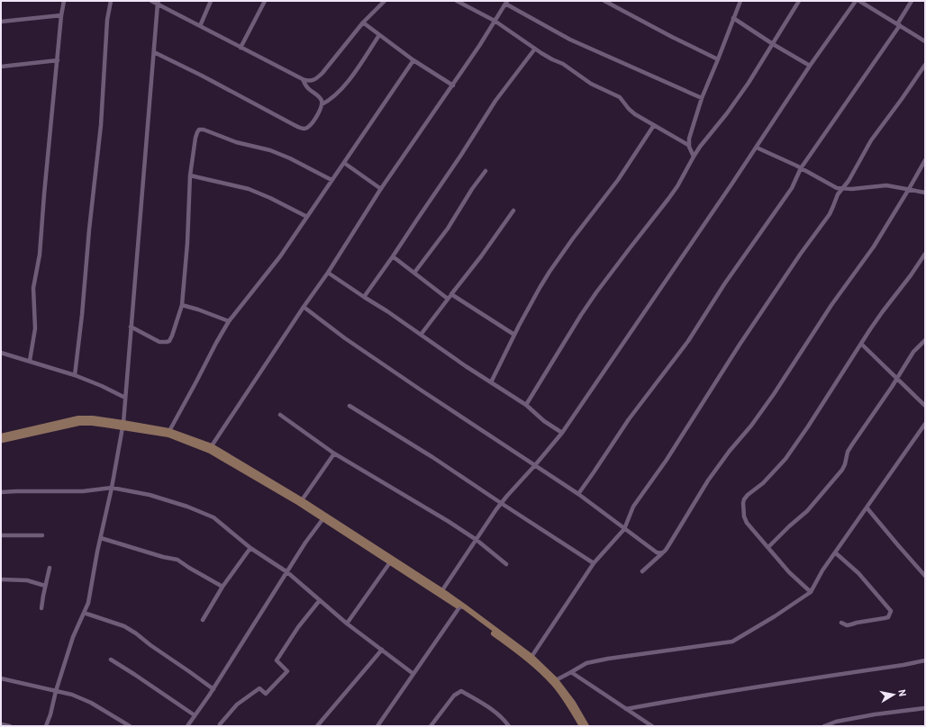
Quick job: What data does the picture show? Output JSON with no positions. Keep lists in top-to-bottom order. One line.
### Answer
{"north":"right"}
